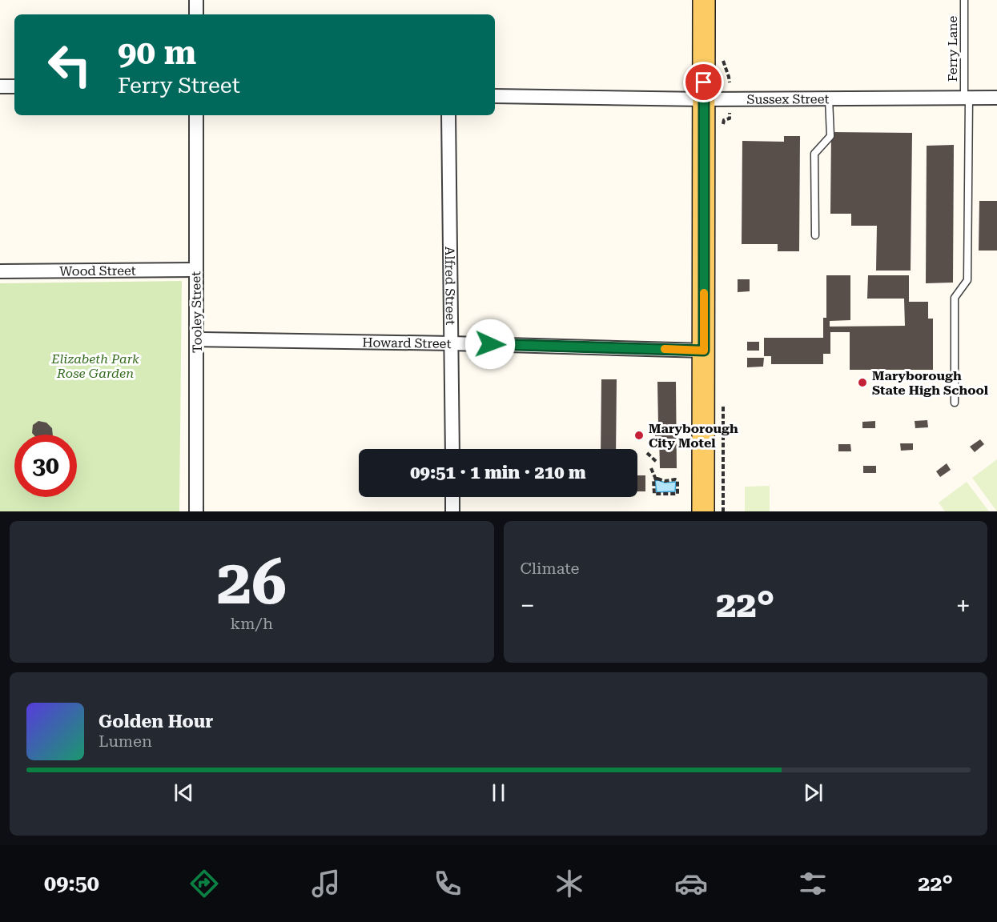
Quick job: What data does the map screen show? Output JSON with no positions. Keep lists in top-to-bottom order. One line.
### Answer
{"streets":{"street":["Sussex Street","Wood Street","Alfred Street","Tooley Street","Howard Street"],"lane":["Ferry Lane"]},"crossings":[["Ferry Lane","Sussex Street"],["Wood Street","Tooley Street"],["Alfred Street","Howard Street"],["Tooley Street","Howard Street"]],"parks":["Elizabeth Park Rose Garden"],"places":["Maryborough State High School","Maryborough City Motel"],"page":{"turn":["90 m","Ferry Street"],"limit":"30","trip":"09:51 · 1 min · 210 m","tile":[["26","km/h"],"Climate"],"heat":["−","22°","+"],"song":["Golden Hour","Lumen"],"tabs":["09:50","22°"]}}
